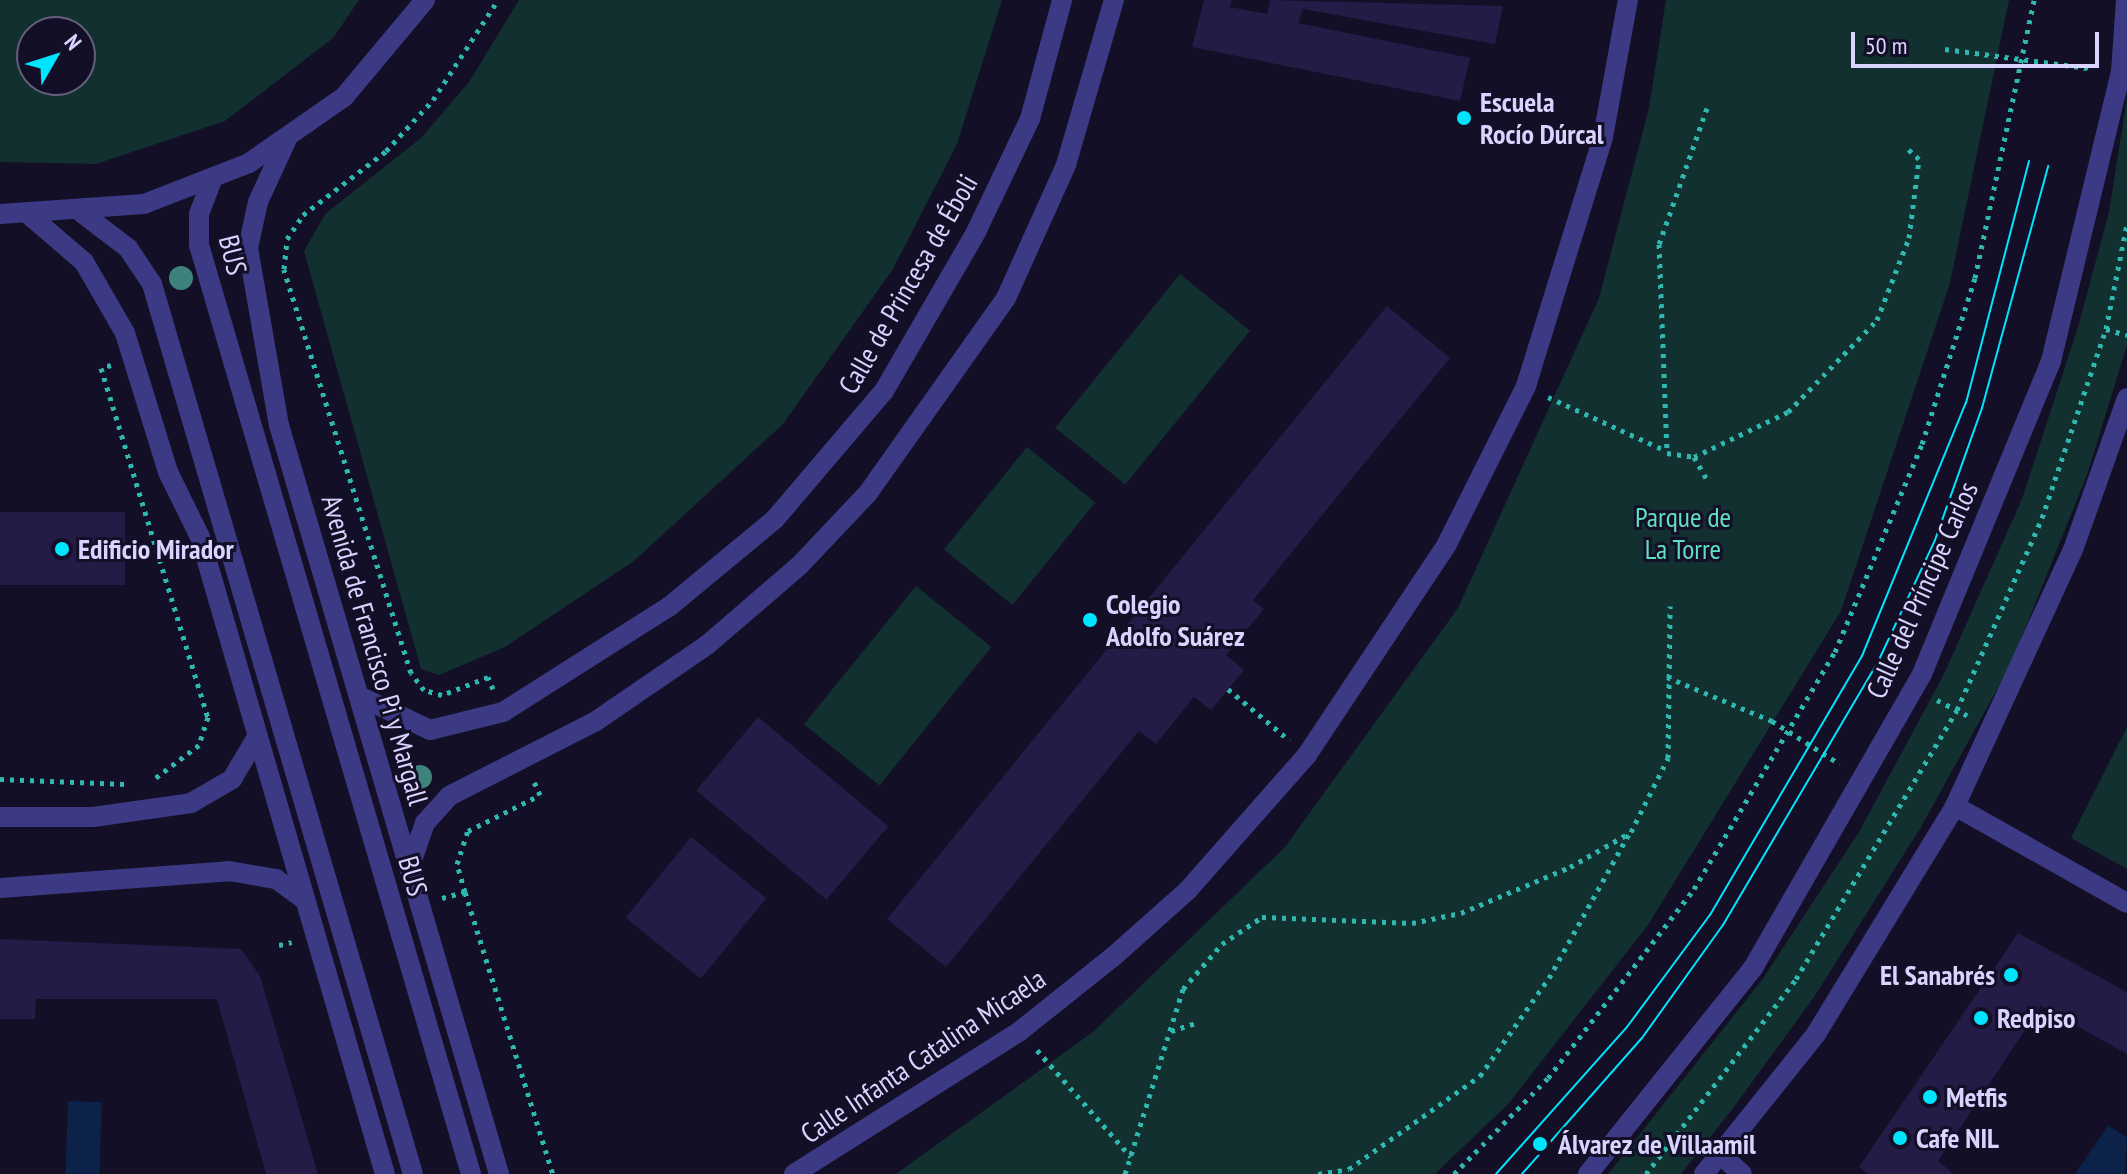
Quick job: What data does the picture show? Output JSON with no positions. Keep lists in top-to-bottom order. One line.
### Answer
{"streets":{"street":["BUS","Calle de Princesa de Éboli","Calle del Príncipe Carlos","Avenida de Francisco Pi y Margall","Calle Infanta Catalina Micaela"]},"crossings":[["Calle de Princesa de Éboli","Avenida de Francisco Pi y Margall"]],"parks":["Parque de La Torre"],"places":["Escuela Rocío Dúrcal","Edificio Mirador","Colegio Adolfo Suárez","El Sanabrés","Redpiso","Metfis","Cafe NIL","Álvarez de Villaamil"],"scale_bar":"50 m","north":"top right"}
